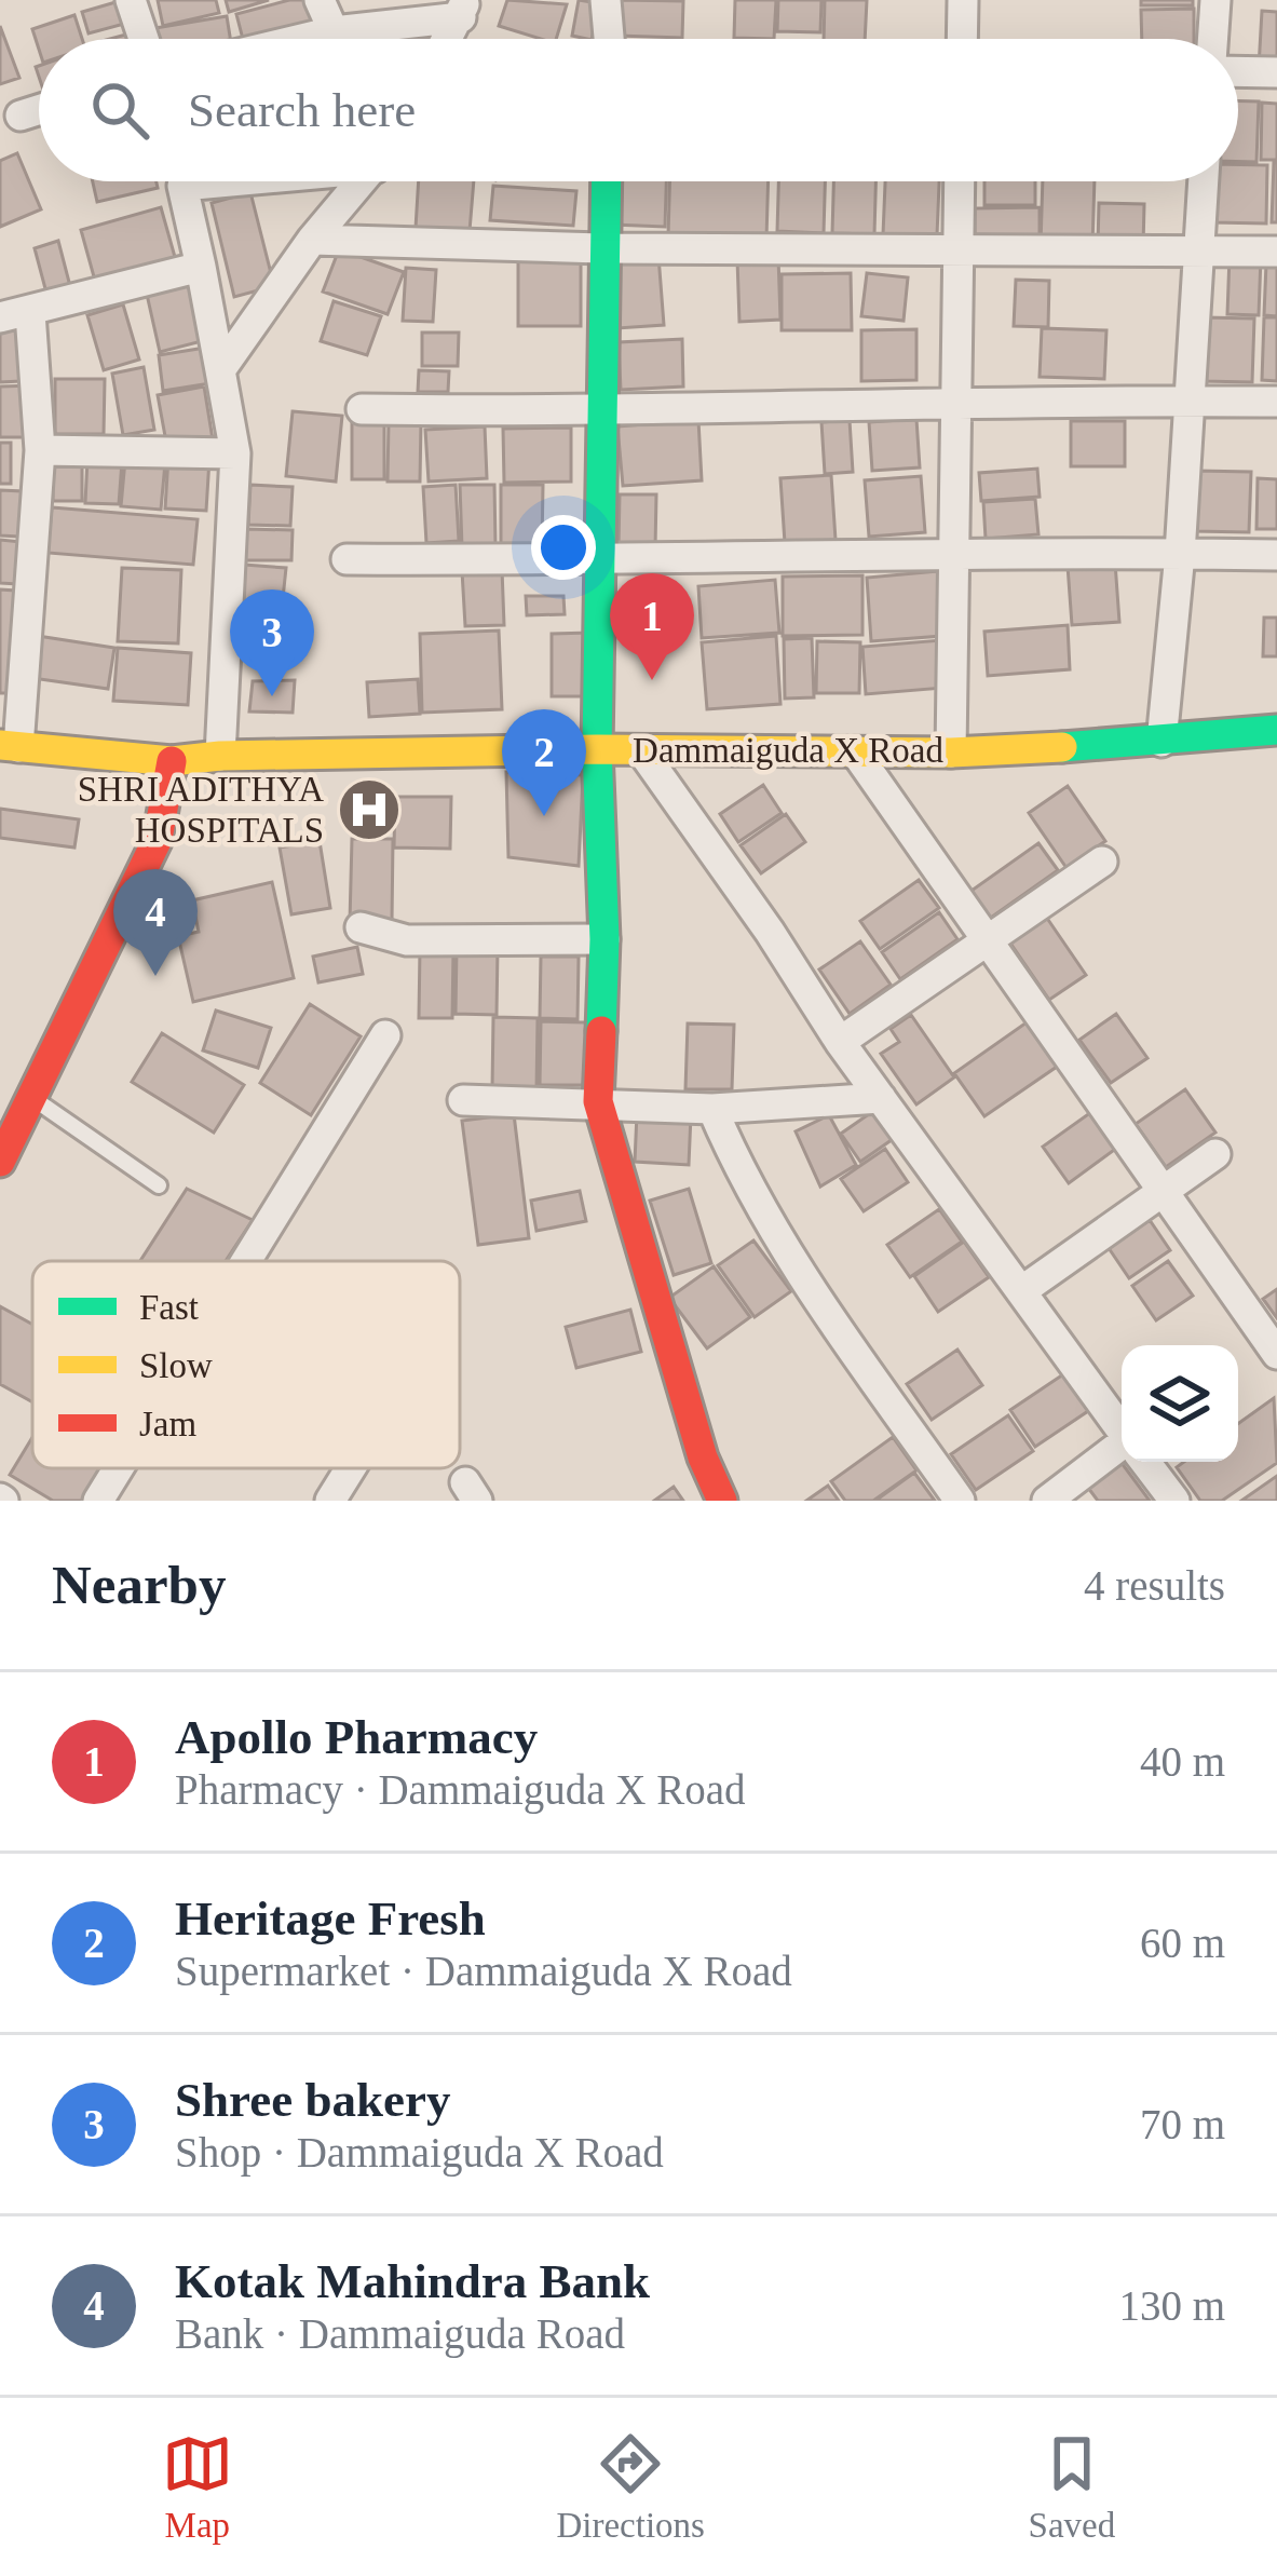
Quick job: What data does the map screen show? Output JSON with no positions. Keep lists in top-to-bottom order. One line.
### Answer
{"streets":{"street":["Dammaiguda X Road"]},"places":{"hospital":["SHRI ADITHYA HOSPITALS"]},"legend":["Fast","Slow","Jam"],"page":{"search":"Search here","pins":["1","3","2","4"],"heading":["Nearby","4 results"],"list":[{"mark":"1","name":"Apollo Pharmacy","note":"Pharmacy · Dammaiguda X Road","value":"40 m"},{"mark":"2","name":"Heritage Fresh","note":"Supermarket · Dammaiguda X Road","value":"60 m"},{"mark":"3","name":"Shree bakery","note":"Shop · Dammaiguda X Road","value":"70 m"},{"mark":"4","name":"Kotak Mahindra Bank","note":"Bank · Dammaiguda Road","value":"130 m"}],"nav":["Map","Directions","Saved"]}}
